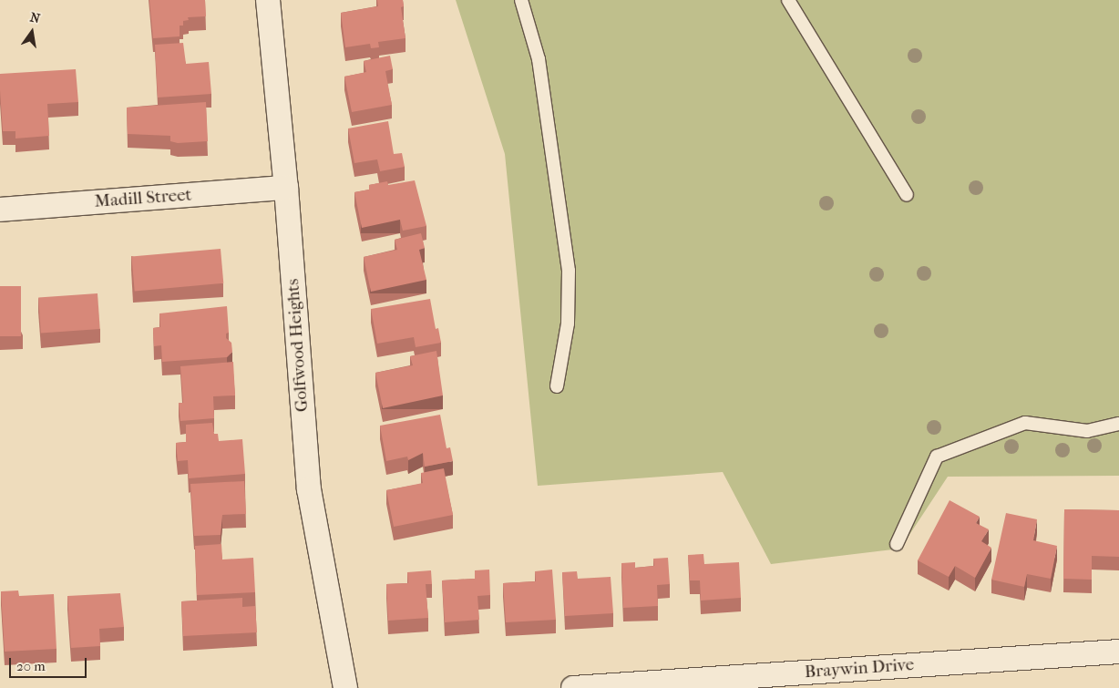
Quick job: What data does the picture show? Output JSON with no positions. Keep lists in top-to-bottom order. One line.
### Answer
{"streets":{"street":["Madill Street","Golfwood Heights","Braywin Drive"]},"crossings":[["Madill Street","Golfwood Heights"]],"scale_bar":"20 m","north":"top"}
